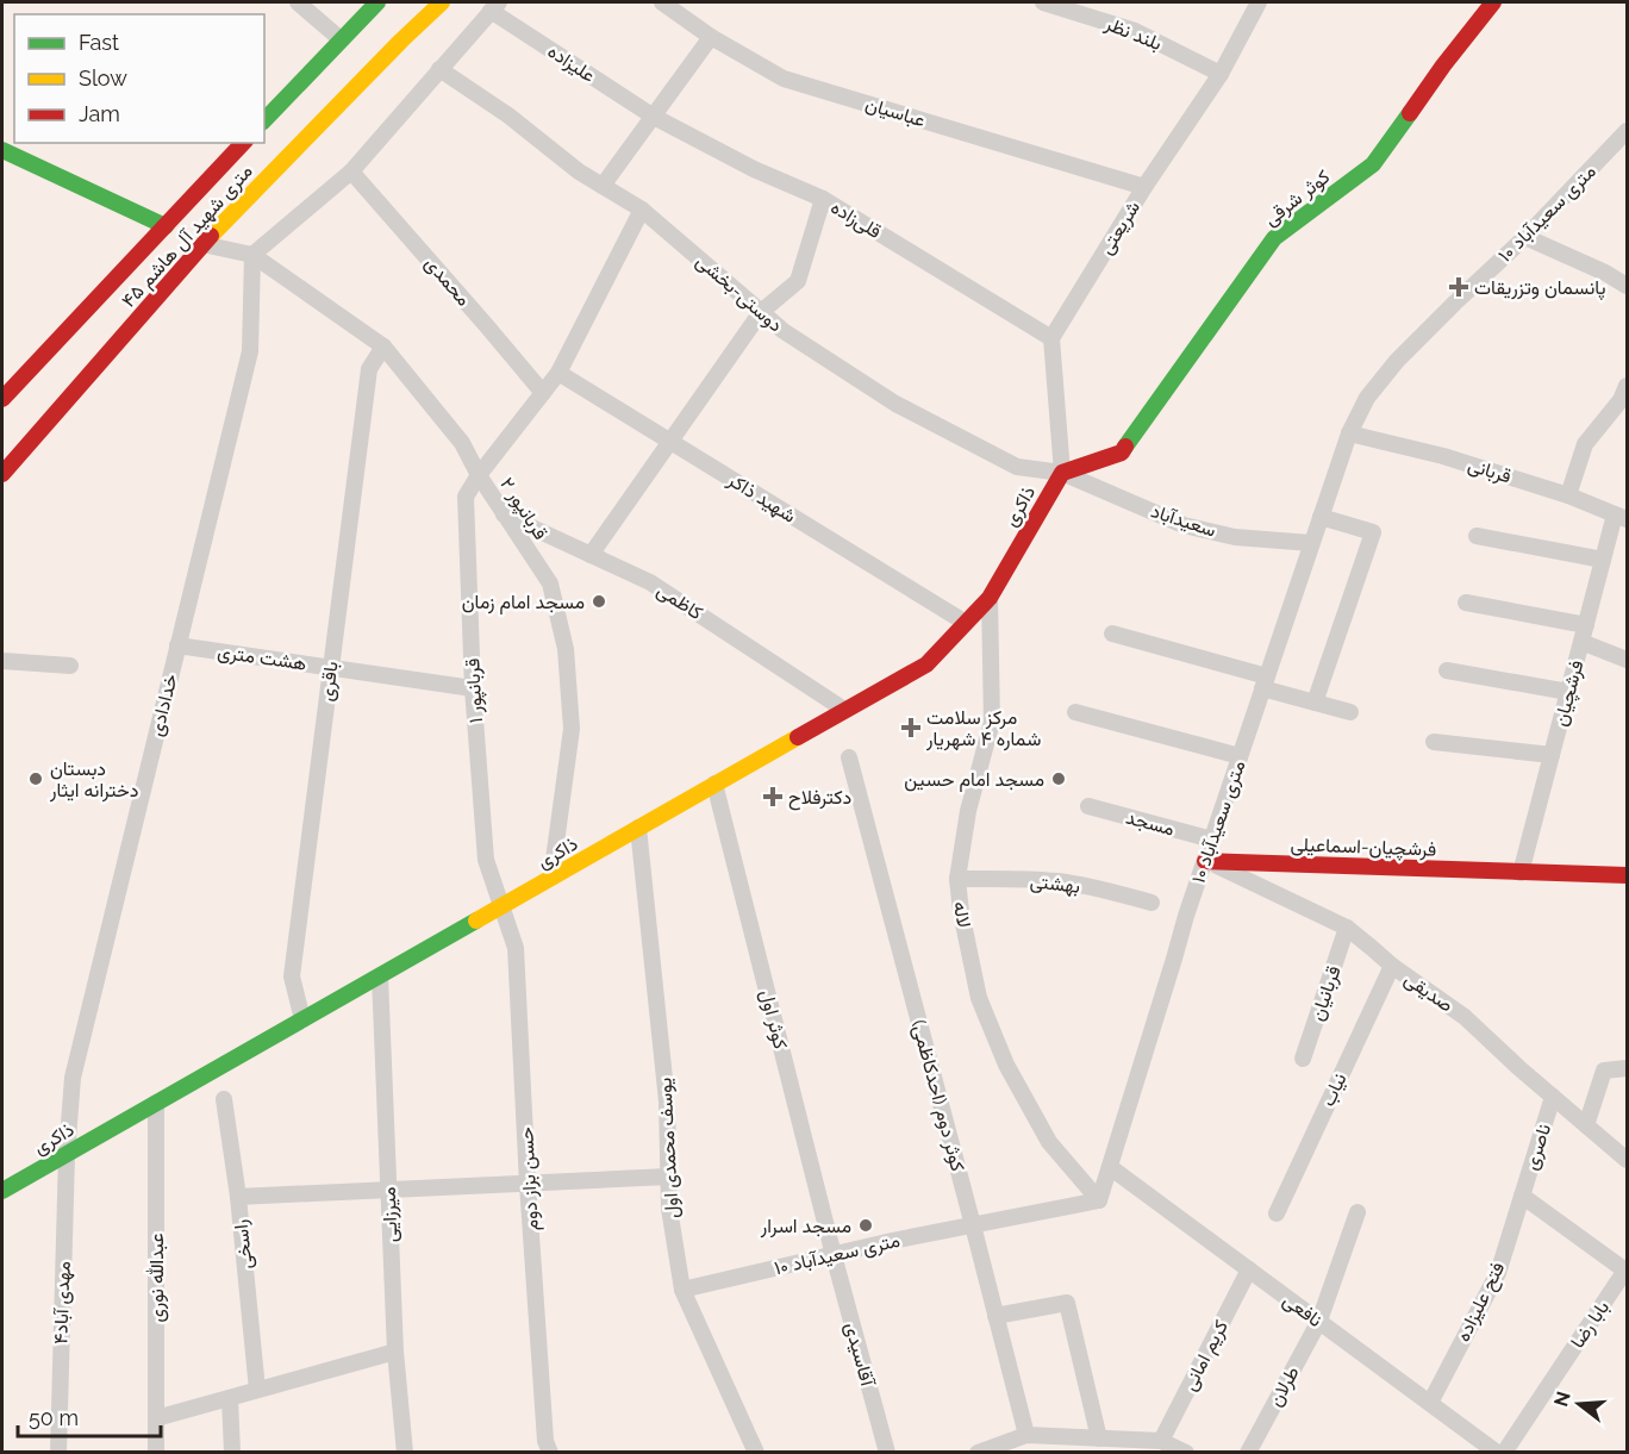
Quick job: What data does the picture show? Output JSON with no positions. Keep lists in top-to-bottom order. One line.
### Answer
{"streets":{"main road":["کوثر شرقی","۴۵ متری شهید آل هاشم","ذاکری","فرشچیان-اسماعیلی"],"street":["بلند نظر","علیزاده","عباسیان","۱۰ متری سعیدآباد","قلی‌زاده","شریعتی","محمدی","دوستی-بخشی","قربانی","شهید ذاکر","قربانپور ۲","سعیدآباد","کاظمی","هشت متری","باقری","قربانپور ۱","فرشچیان","خدادادی","مسجد","بهشتی","لاله","صدیقی","قربانیان","کوثر اول","نیاب","کوثر دوم (احدکاظمی)","ناصری","یوسف محمدی اول","حسن بزاز دوم","میرزایی","راسخی","عبدالله نوری","فتح علیزاده","مهدی آباد۴","نافعی","بابا رضا","آقاسیدی","کریم امانی","طرلان"]},"crossings":[["بلند نظر","شریعتی"],["علیزاده","قلی‌زاده"],["عباسیان","شریعتی"],["کوثر شرقی","دوستی-بخشی"],["کوثر شرقی","ذاکری"],["کوثر شرقی","سعیدآباد"],["۱۰ متری سعیدآباد","قربانی"],["۱۰ متری سعیدآباد","سعیدآباد"],["۱۰ متری سعیدآباد","مسجد"],["۱۰ متری سعیدآباد","فرشچیان-اسماعیلی"],["۱۰ متری سعیدآباد","لاله"],["۱۰ متری سعیدآباد","صدیقی"],["۱۰ متری سعیدآباد","کوثر اول"],["۱۰ متری سعیدآباد","کوثر دوم (احدکاظمی)"],["۱۰ متری سعیدآباد","یوسف محمدی اول"],["۱۰ متری سعیدآباد","نافعی"],["۱۰ متری سعیدآباد","آقاسیدی"],["قلی‌زاده","شریعتی"],["محمدی","قربانپور ۱"],["دوستی-بخشی","ذاکری"],["دوستی-بخشی","سعیدآباد"],["دوستی-بخشی","قربانپور ۱"],["قربانی","فرشچیان"],["شهید ذاکر","ذاکری"],["شهید ذاکر","قربانپور ۱"],["ذاکری","قربانپور ۲"],["ذاکری","سعیدآباد"],["ذاکری","کاظمی"],["ذاکری","باقری"],["ذاکری","قربانپور ۱"],["ذاکری","خدادادی"],["ذاکری","لاله"],["ذاکری","کوثر اول"],["ذاکری","یوسف محمدی اول"],["ذاکری","حسن بزاز دوم"],["ذاکری","میرزایی"],["ذاکری","عبدالله نوری"],["ذاکری","مهدی آباد۴"],["قربانپور ۲","کاظمی"],["قربانپور ۲","باقری"],["قربانپور ۲","قربانپور ۱"],["قربانپور ۲","خدادادی"],["هشت متری","باقری"],["هشت متری","قربانپور ۱"],["هشت متری","خدادادی"],["قربانپور ۱","حسن بزاز دوم"],["فرشچیان","فرشچیان-اسماعیلی"],["خدادادی","مهدی آباد۴"],["فرشچیان-اسماعیلی","صدیقی"],["بهشتی","لاله"],["صدیقی","قربانیان"],["صدیقی","نیاب"],["صدیقی","ناصری"],["کوثر اول","آقاسیدی"],["ناصری","فتح علیزاده"],["فتح علیزاده","نافعی"],["نافعی","کریم امانی"],["نافعی","طرلان"]],"places":{"health":["پانسمان وتزریقات","مرکز سلامت شماره ۴ شهریار","دکترفلاح"],"other":["مسجد امام زمان","دبستان دخترانه ایثار","مسجد امام حسین","مسجد اسرار"]},"legend":["Fast","Slow","Jam"],"scale_bar":"50 m","north":"left"}
